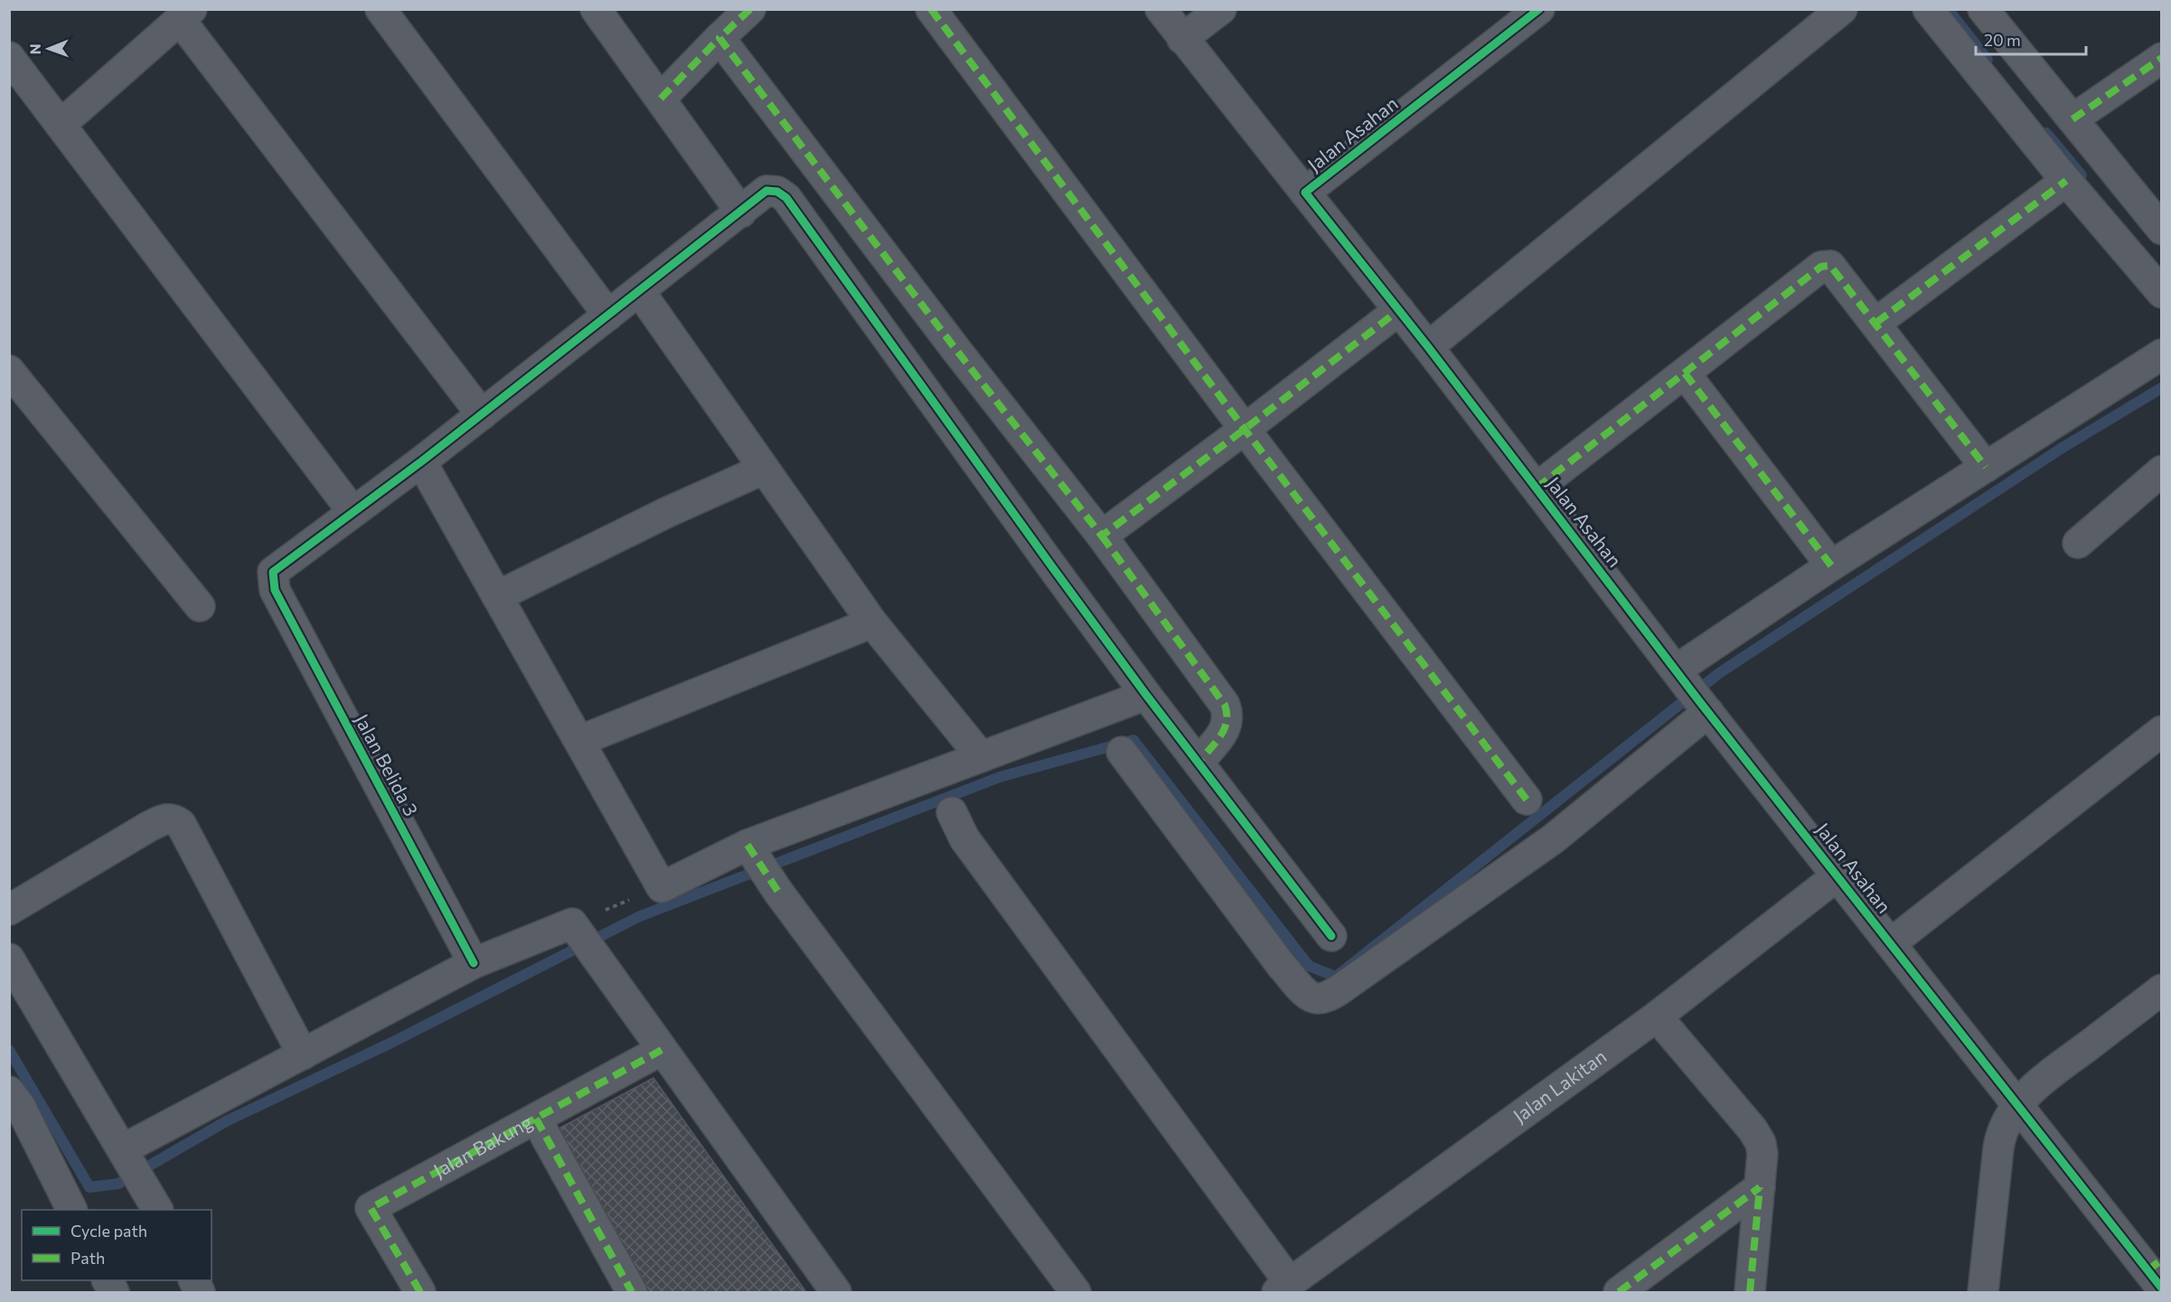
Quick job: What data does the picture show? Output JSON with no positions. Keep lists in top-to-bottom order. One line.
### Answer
{"streets":{"street":["Jalan Asahan","Jalan Belida 3","Jalan Lakitan","Jalan Bakung"]},"crossings":[["Jalan Asahan","Jalan Lakitan"]],"legend":["Cycle path","Path"],"scale_bar":"20 m","north":"left"}
